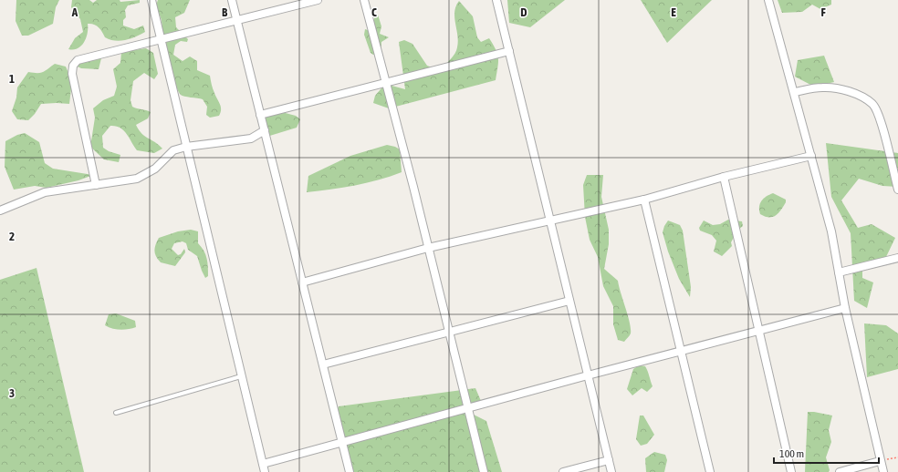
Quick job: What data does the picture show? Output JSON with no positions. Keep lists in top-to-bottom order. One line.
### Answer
{"scale_bar":"100 m","grid":{"columns":["A","B","C","D","E","F"],"rows":["1","2","3"]}}
